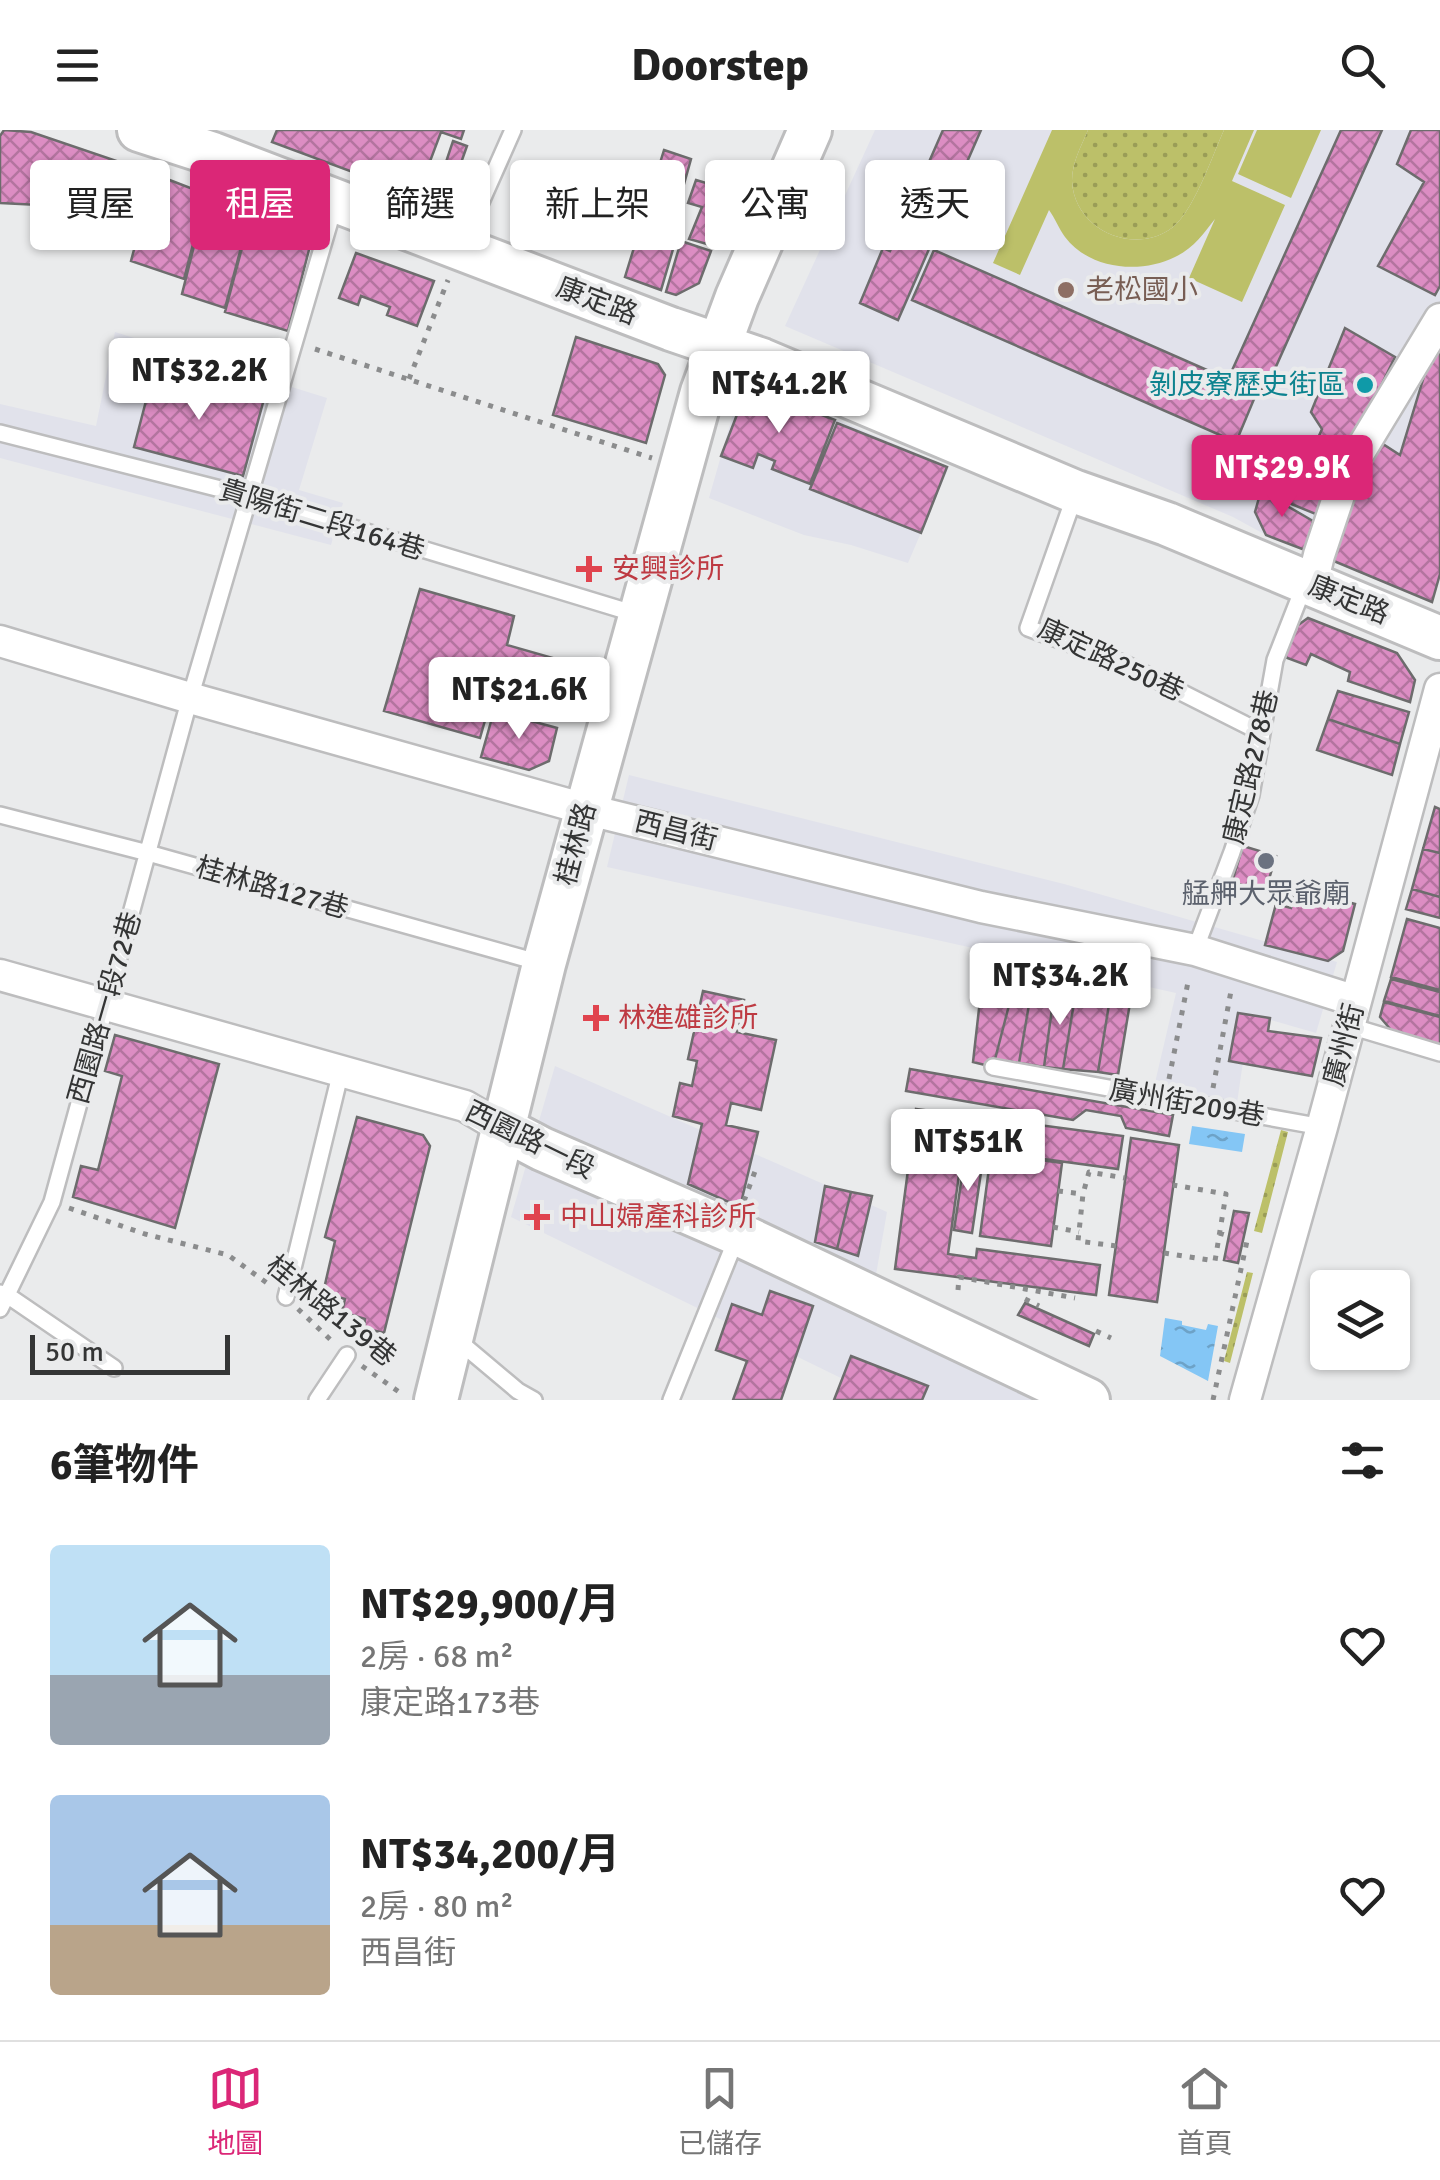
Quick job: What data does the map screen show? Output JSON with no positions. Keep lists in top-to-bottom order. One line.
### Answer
{"streets":{"street":["康定路","西昌街","桂林路","廣州街","西園路一段"],"lane":["貴陽街二段164巷","康定路250巷","康定路278巷","桂林路127巷","西園路一段72巷","廣州街209巷"],"path":["桂林路139巷"]},"crossings":[["康定路","康定路250巷"],["康定路","康定路278巷"],["康定路","桂林路"],["康定路","西園路一段72巷"],["貴陽街二段164巷","桂林路"],["貴陽街二段164巷","西園路一段72巷"],["康定路250巷","康定路278巷"],["康定路278巷","西昌街"],["西昌街","桂林路"],["西昌街","西園路一段72巷"],["西昌街","廣州街"],["桂林路","桂林路127巷"],["桂林路","西園路一段"],["桂林路","桂林路139巷"],["桂林路127巷","西園路一段72巷"],["西園路一段72巷","西園路一段"],["西園路一段72巷","桂林路139巷"],["廣州街","廣州街209巷"]],"places":{"other":["老松國小","剝皮寮歷史街區","艋舺大眾爺廟"],"health":["安興診所","林進雄診所","中山婦產科診所"]},"scale_bar":"50 m","page":{"header":"Doorstep","chip":["買屋","租屋","篩選","新上架","公寓","透天"],"price":["NT$32.2K","NT$41.2K","NT$29.9K","NT$21.6K","NT$34.2K","NT$51K"],"scale":"50 m","heading":"6筆物件","list":[{"name":"NT$29,900/月","note":"2房 · 68 m² · 康定路173巷"},{"name":"NT$34,200/月","note":"2房 · 80 m² · 西昌街"}],"tabs":["地圖","已儲存","首頁"]}}
